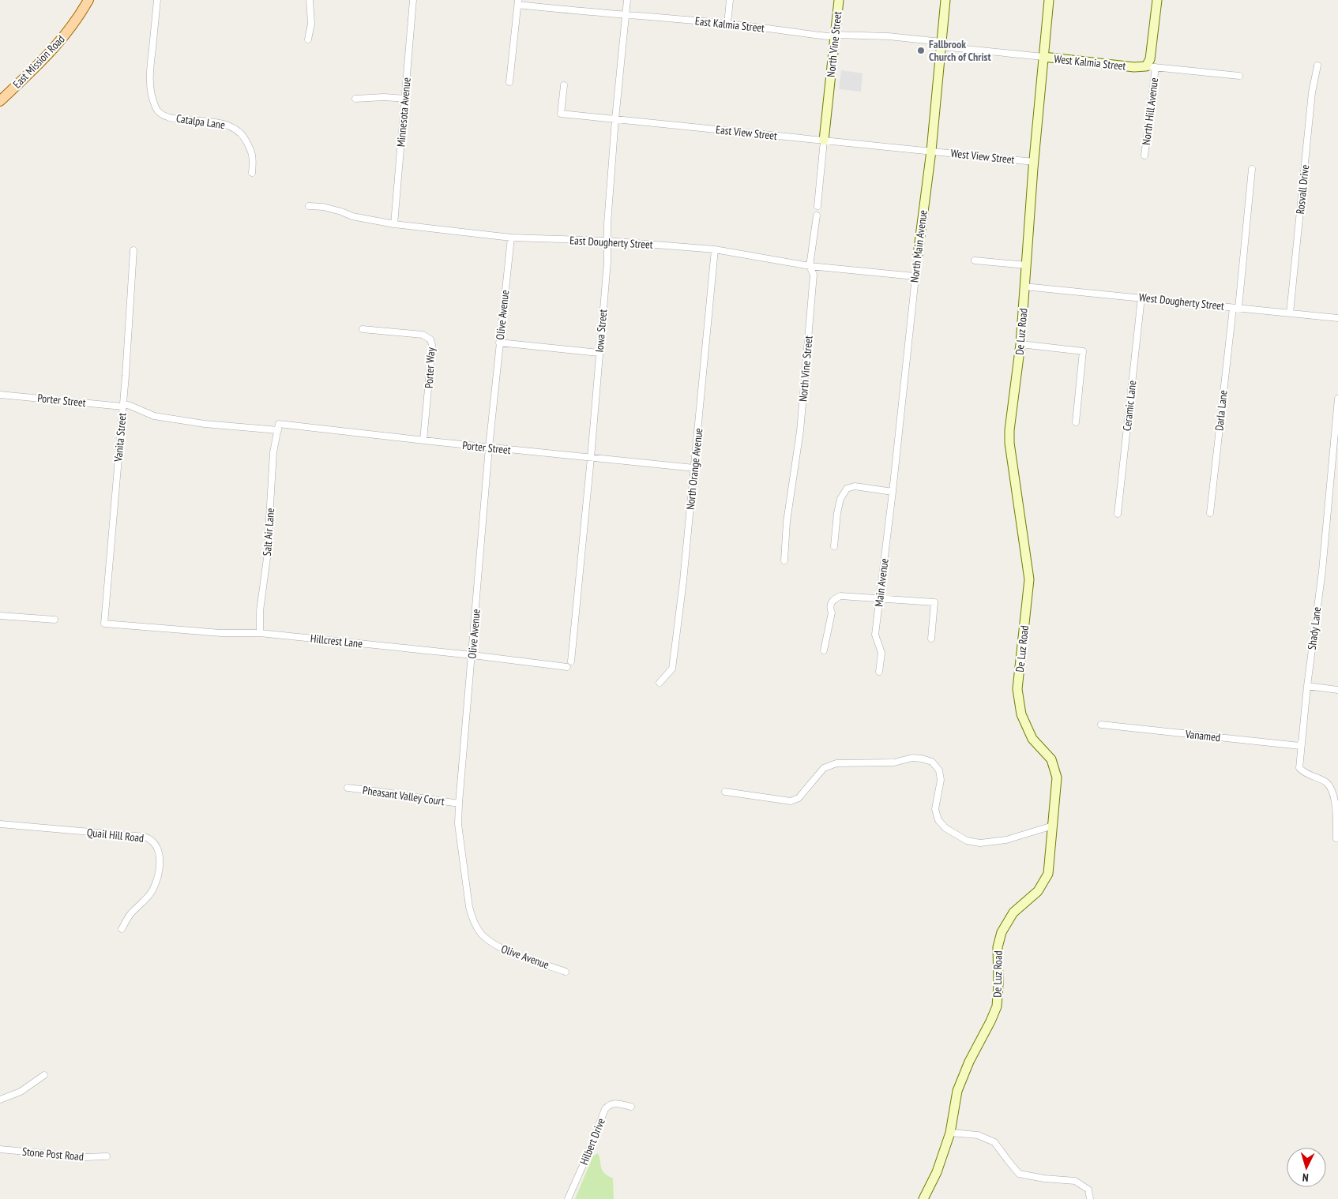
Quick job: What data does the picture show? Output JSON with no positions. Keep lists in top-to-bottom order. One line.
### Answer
{"streets":{"main road":["North Vine Street","East Mission Road","West Kalmia Street","North Hill Avenue","North Main Avenue","De Luz Road"],"street":["East Kalmia Street","Minnesota Avenue","Catalpa Lane","East View Street","West View Street","Rosvall Drive","East Dougherty Street","West Dougherty Street","Olive Avenue","Iowa Street","Porter Way","Porter Street","Ceramic Lane","Darla Lane","Vanita Street","North Orange Avenue","Salt Air Lane","Main Avenue","Shady Lane","Hillcrest Lane","Vanamed","Pheasant Valley Court","Quail Hill Road","Hilbert Drive","Stone Post Road"]},"crossings":[["East Kalmia Street","North Vine Street"],["East Kalmia Street","West Kalmia Street"],["East Kalmia Street","North Main Avenue"],["East Kalmia Street","Iowa Street"],["North Vine Street","East View Street"],["North Vine Street","East Dougherty Street"],["West Kalmia Street","North Hill Avenue"],["West Kalmia Street","North Main Avenue"],["West Kalmia Street","De Luz Road"],["Minnesota Avenue","East Dougherty Street"],["East View Street","West View Street"],["East View Street","North Main Avenue"],["East View Street","Iowa Street"],["West View Street","North Main Avenue"],["West View Street","De Luz Road"],["Rosvall Drive","West Dougherty Street"],["East Dougherty Street","North Main Avenue"],["East Dougherty Street","Olive Avenue"],["East Dougherty Street","Iowa Street"],["East Dougherty Street","North Orange Avenue"],["North Main Avenue","Main Avenue"],["West Dougherty Street","De Luz Road"],["West Dougherty Street","Ceramic Lane"],["West Dougherty Street","Darla Lane"],["Olive Avenue","Porter Street"],["Olive Avenue","Hillcrest Lane"],["Olive Avenue","Pheasant Valley Court"],["Iowa Street","Porter Street"],["Porter Way","Porter Street"],["Porter Street","Vanita Street"],["Porter Street","North Orange Avenue"],["Porter Street","Salt Air Lane"],["Vanita Street","Hillcrest Lane"],["Salt Air Lane","Hillcrest Lane"],["Shady Lane","Vanamed"]],"places":["Fallbrook Church of Christ"],"north":"bottom"}
